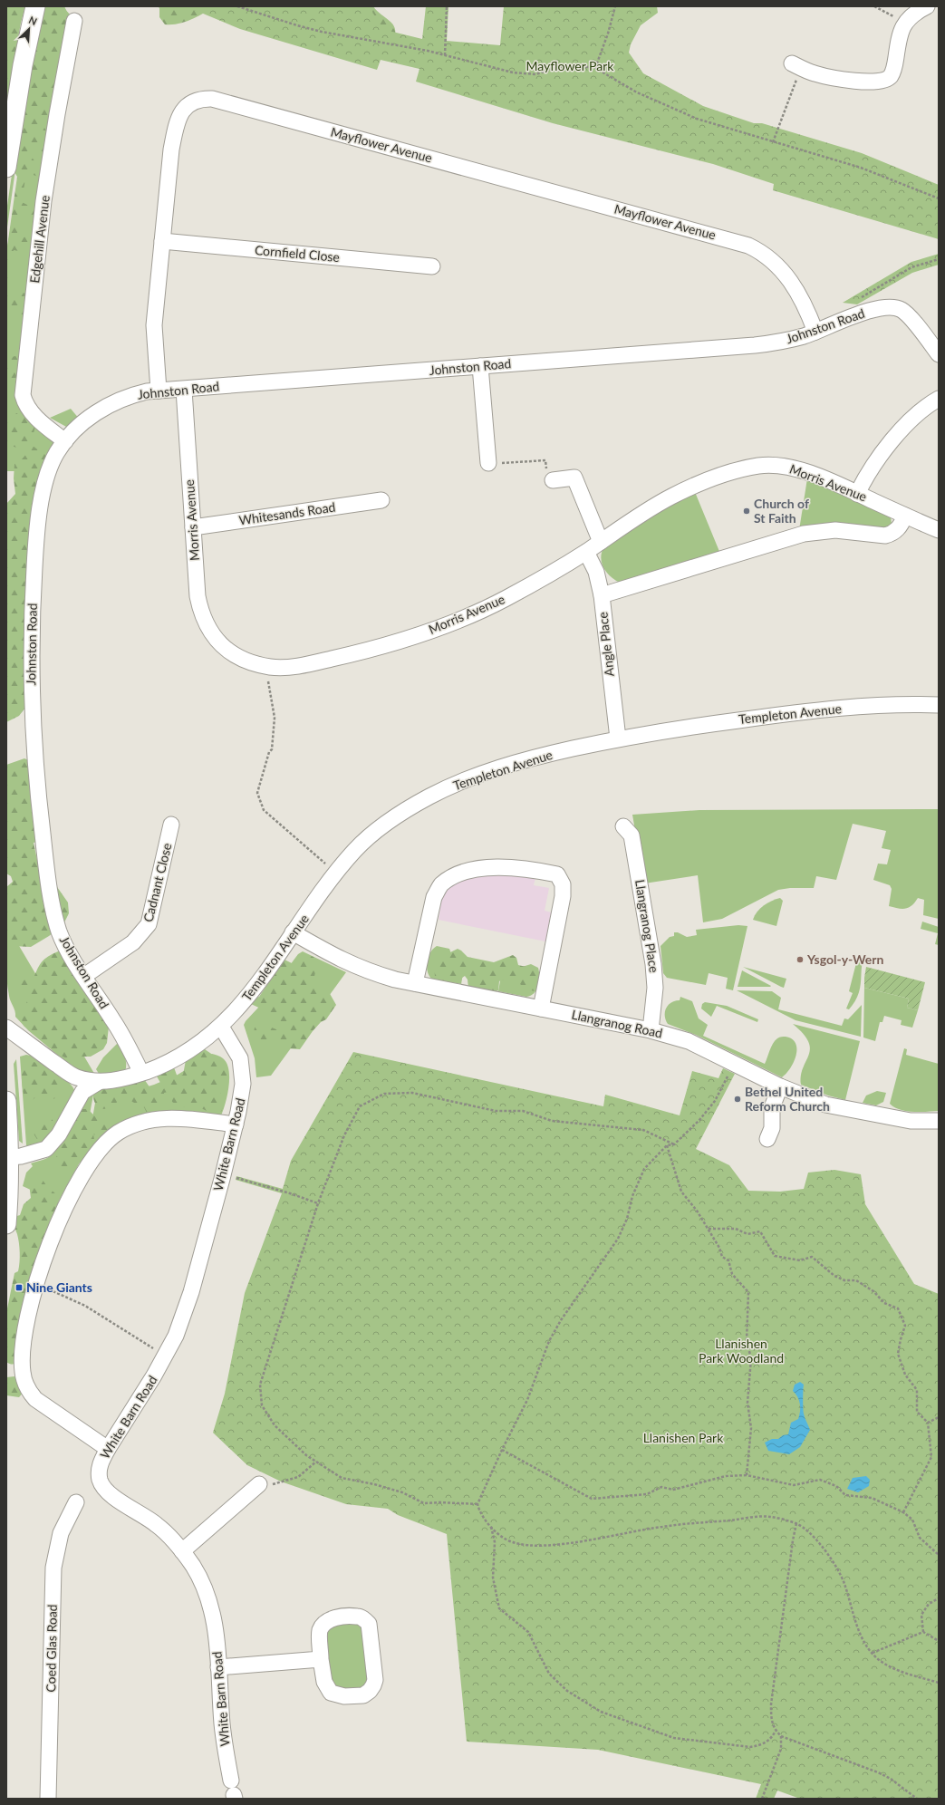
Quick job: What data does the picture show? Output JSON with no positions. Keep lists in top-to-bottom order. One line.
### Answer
{"streets":{"street":["Mayflower Avenue","Edgehill Avenue","Cornfield Close","Johnston Road","Morris Avenue","Whitesands Road","Angle Place","Templeton Avenue","Cadnant Close","Llangranog Place","Llangranog Road","White Barn Road","Coed Glas Road"]},"crossings":[["Mayflower Avenue","Cornfield Close"],["Mayflower Avenue","Johnston Road"],["Edgehill Avenue","Johnston Road"],["Johnston Road","Morris Avenue"],["Johnston Road","Templeton Avenue"],["Johnston Road","Cadnant Close"],["Morris Avenue","Whitesands Road"],["Morris Avenue","Angle Place"],["Angle Place","Templeton Avenue"],["Templeton Avenue","Llangranog Road"],["Templeton Avenue","White Barn Road"],["Llangranog Place","Llangranog Road"]],"parks":["Mayflower Park","Llanishen Park Woodland","Llanishen Park"],"places":{"other":["Church of St Faith","Ysgol-y-Wern","Bethel United Reform Church"],"transit":["Nine Giants"]},"north":"top right"}
